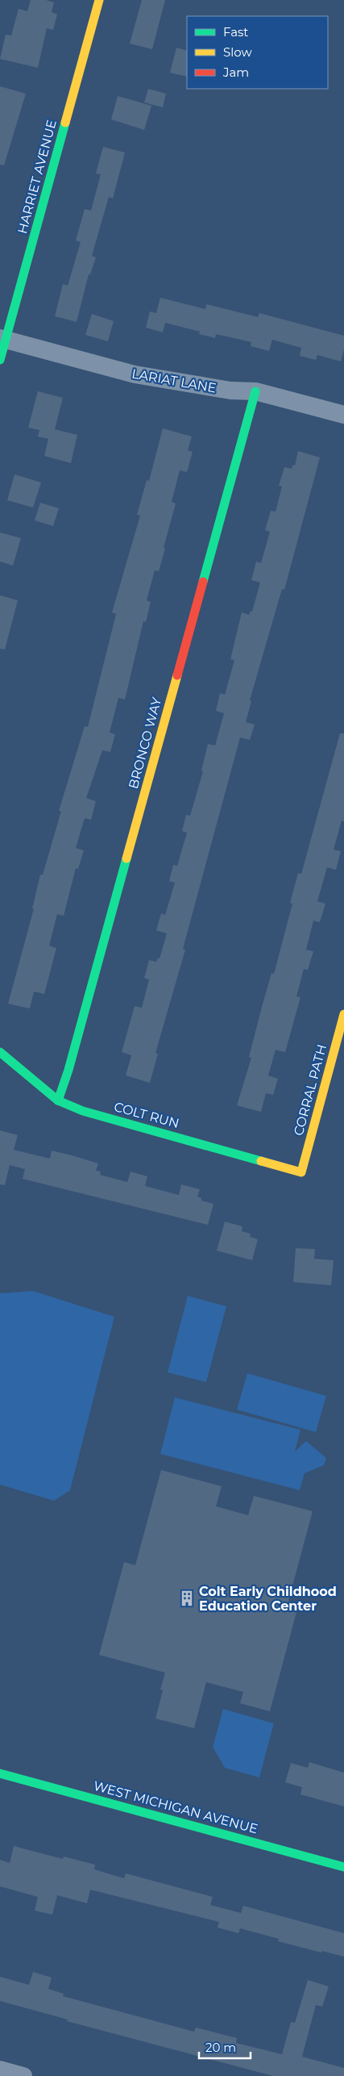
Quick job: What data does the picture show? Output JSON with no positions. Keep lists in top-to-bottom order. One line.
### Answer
{"streets":{"street":["HARRIET AVENUE","LARIAT LANE","BRONCO WAY","CORRAL PATH","COLT RUN","WEST MICHIGAN AVENUE"]},"crossings":[["HARRIET AVENUE","LARIAT LANE"],["LARIAT LANE","BRONCO WAY"],["BRONCO WAY","COLT RUN"],["CORRAL PATH","COLT RUN"]],"places":{"building":["Colt Early Childhood Education Center"]},"legend":["Fast","Slow","Jam"],"scale_bar":"20 m"}
